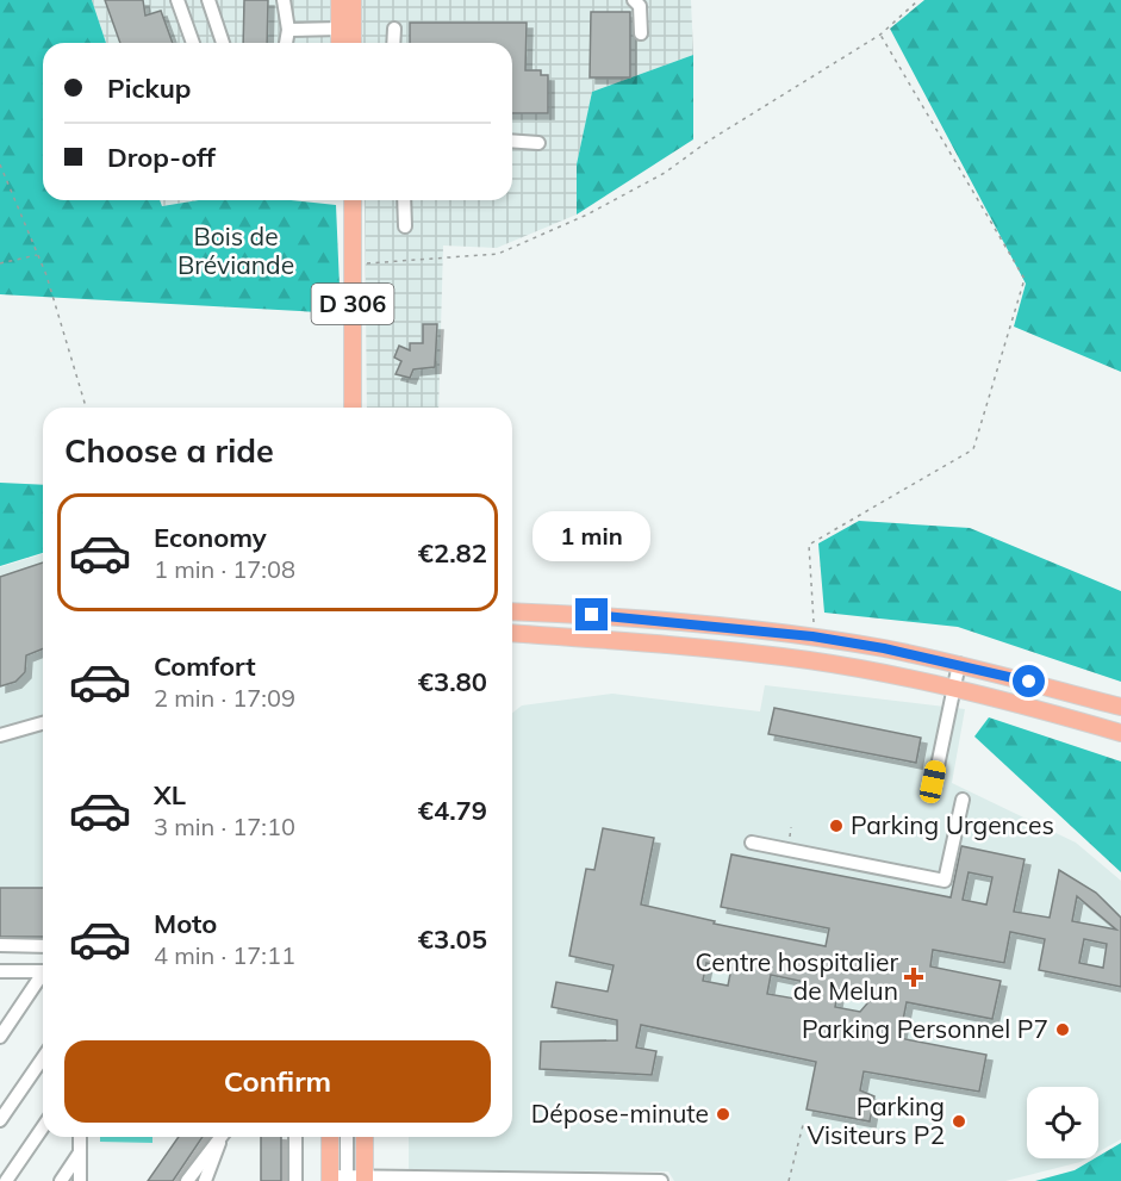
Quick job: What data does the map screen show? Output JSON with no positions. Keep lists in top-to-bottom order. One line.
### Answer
{"streets":{"main road":["D 306"]},"parks":["Bois de Bréviande"],"places":{"other":["Parking Urgences","Parking Personnel P7","Dépose-minute","Parking Visiteurs P2"],"health":["Centre hospitalier de Melun"]},"page":{"banner":["Pickup","Drop-off"],"heading":"Choose a ride","list":[{"name":"Economy","note":"1 min · 17:08","value":"€2.82"},{"name":"Comfort","note":"2 min · 17:09","value":"€3.80"},{"name":"XL","note":"3 min · 17:10","value":"€4.79"},{"name":"Moto","note":"4 min · 17:11","value":"€3.05"}],"bubble":"1 min","buttons":"Confirm"}}
